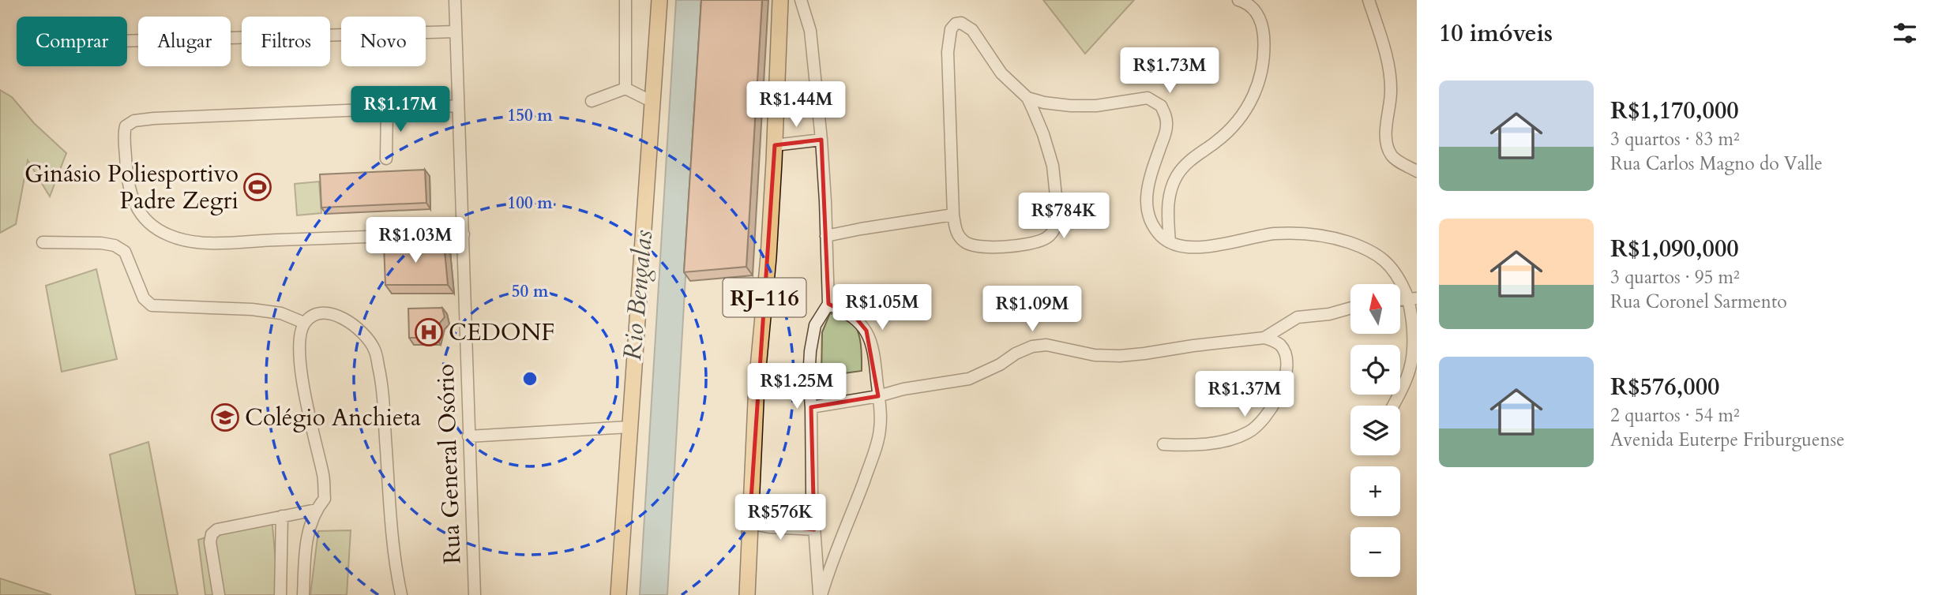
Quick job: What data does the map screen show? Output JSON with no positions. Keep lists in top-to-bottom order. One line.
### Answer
{"streets":{"main road":["RJ-116"],"street":["Rua General Osório"]},"water":["Rio Bengalas"],"places":{"sports":["Ginásio Poliesportivo Padre Zegri"],"hospital":["CEDONF"],"school or university":["Colégio Anchieta"]},"north":"top","page":{"heading":"10 imóveis","chip":["Comprar","Alugar","Filtros","Novo"],"price":["R$1.73M","R$1.44M","R$1.17M","R$784K","R$1.03M","R$1.05M","R$1.09M","R$1.25M","R$1.37M","R$576K"],"list":[{"name":"R$1,170,000","note":"3 quartos · 83 m² · Rua Carlos Magno do Valle"},{"name":"R$1,090,000","note":"3 quartos · 95 m² · Rua Coronel Sarmento"},{"name":"R$576,000","note":"2 quartos · 54 m² · Avenida Euterpe Friburguense"}],"map_buttons":["+","−"]},"rings":["150 m","100 m","50 m"]}
